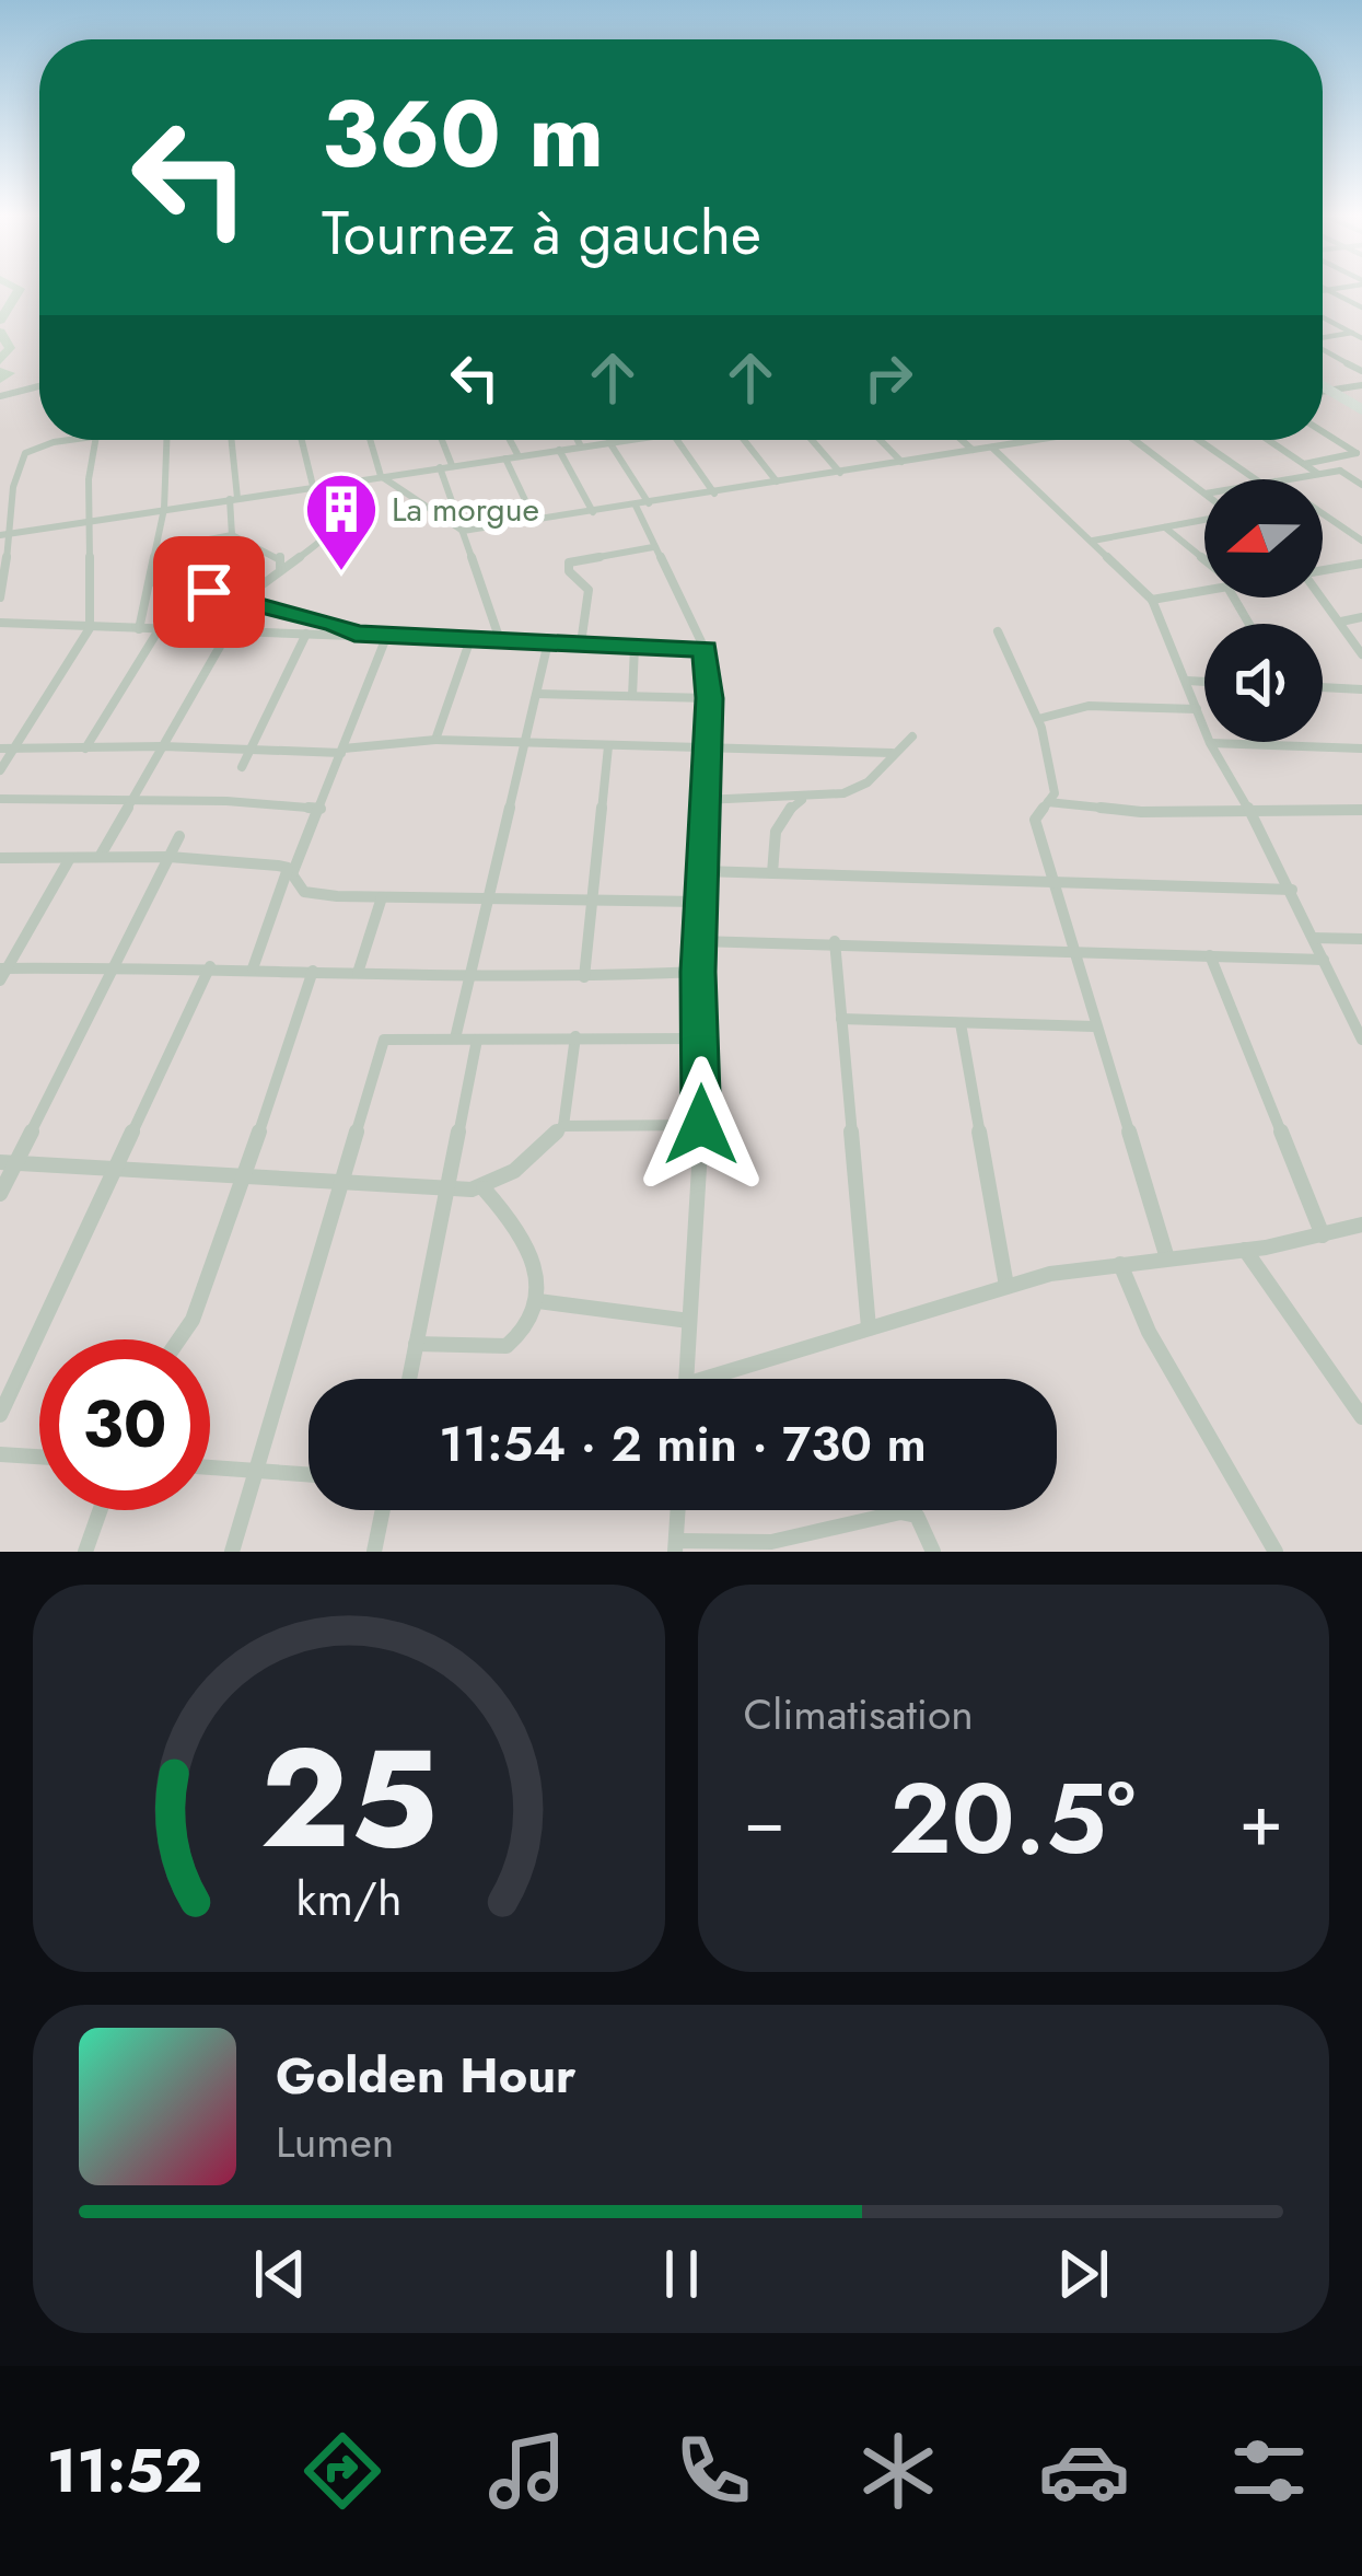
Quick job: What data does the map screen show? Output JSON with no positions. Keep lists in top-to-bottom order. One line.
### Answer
{"places":{"building":["La morgue"]},"north":"left","page":{"turn":["360 m","Tournez à gauche"],"limit":"30","trip":"11:54 · 2 min · 730 m","tile":"Climatisation","heat":["−","20.5°","+"],"song":["Golden Hour","Lumen"],"tabs":"11:52","gauge":["25","km/h"]}}
